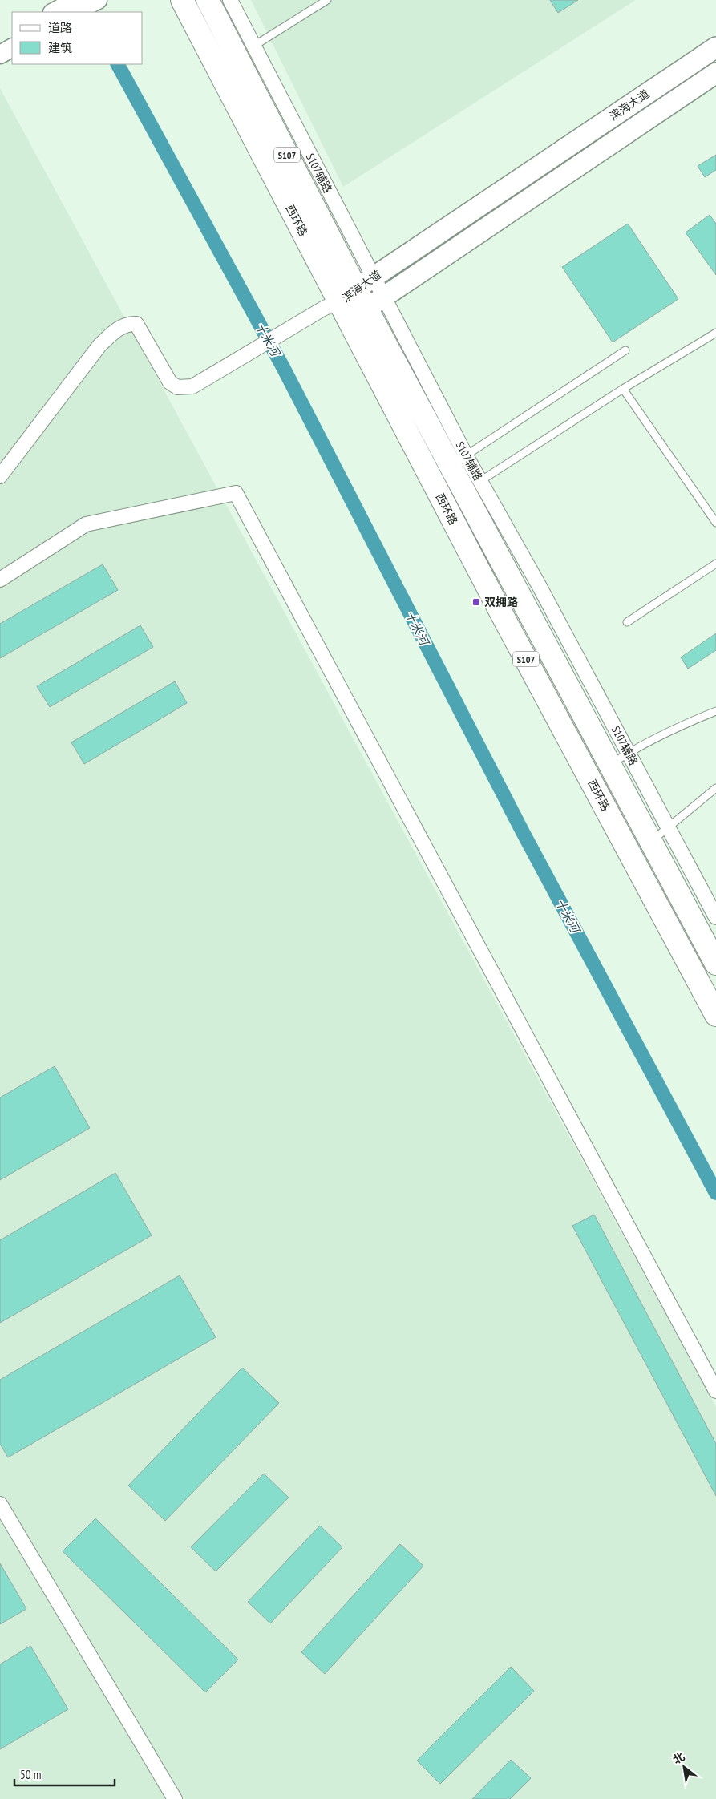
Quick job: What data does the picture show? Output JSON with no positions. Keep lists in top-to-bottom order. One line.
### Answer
{"streets":{"highway":["S107","西环路"],"main road":["滨海大道"],"street":["S107辅路"]},"crossings":[["滨海大道","S107辅路"],["滨海大道","西环路"],["S107辅路","西环路"]],"water":["十米河"],"places":{"transit":["双拥路"]},"legend":["道路","建筑"],"scale_bar":"50 m","north":"top left"}
